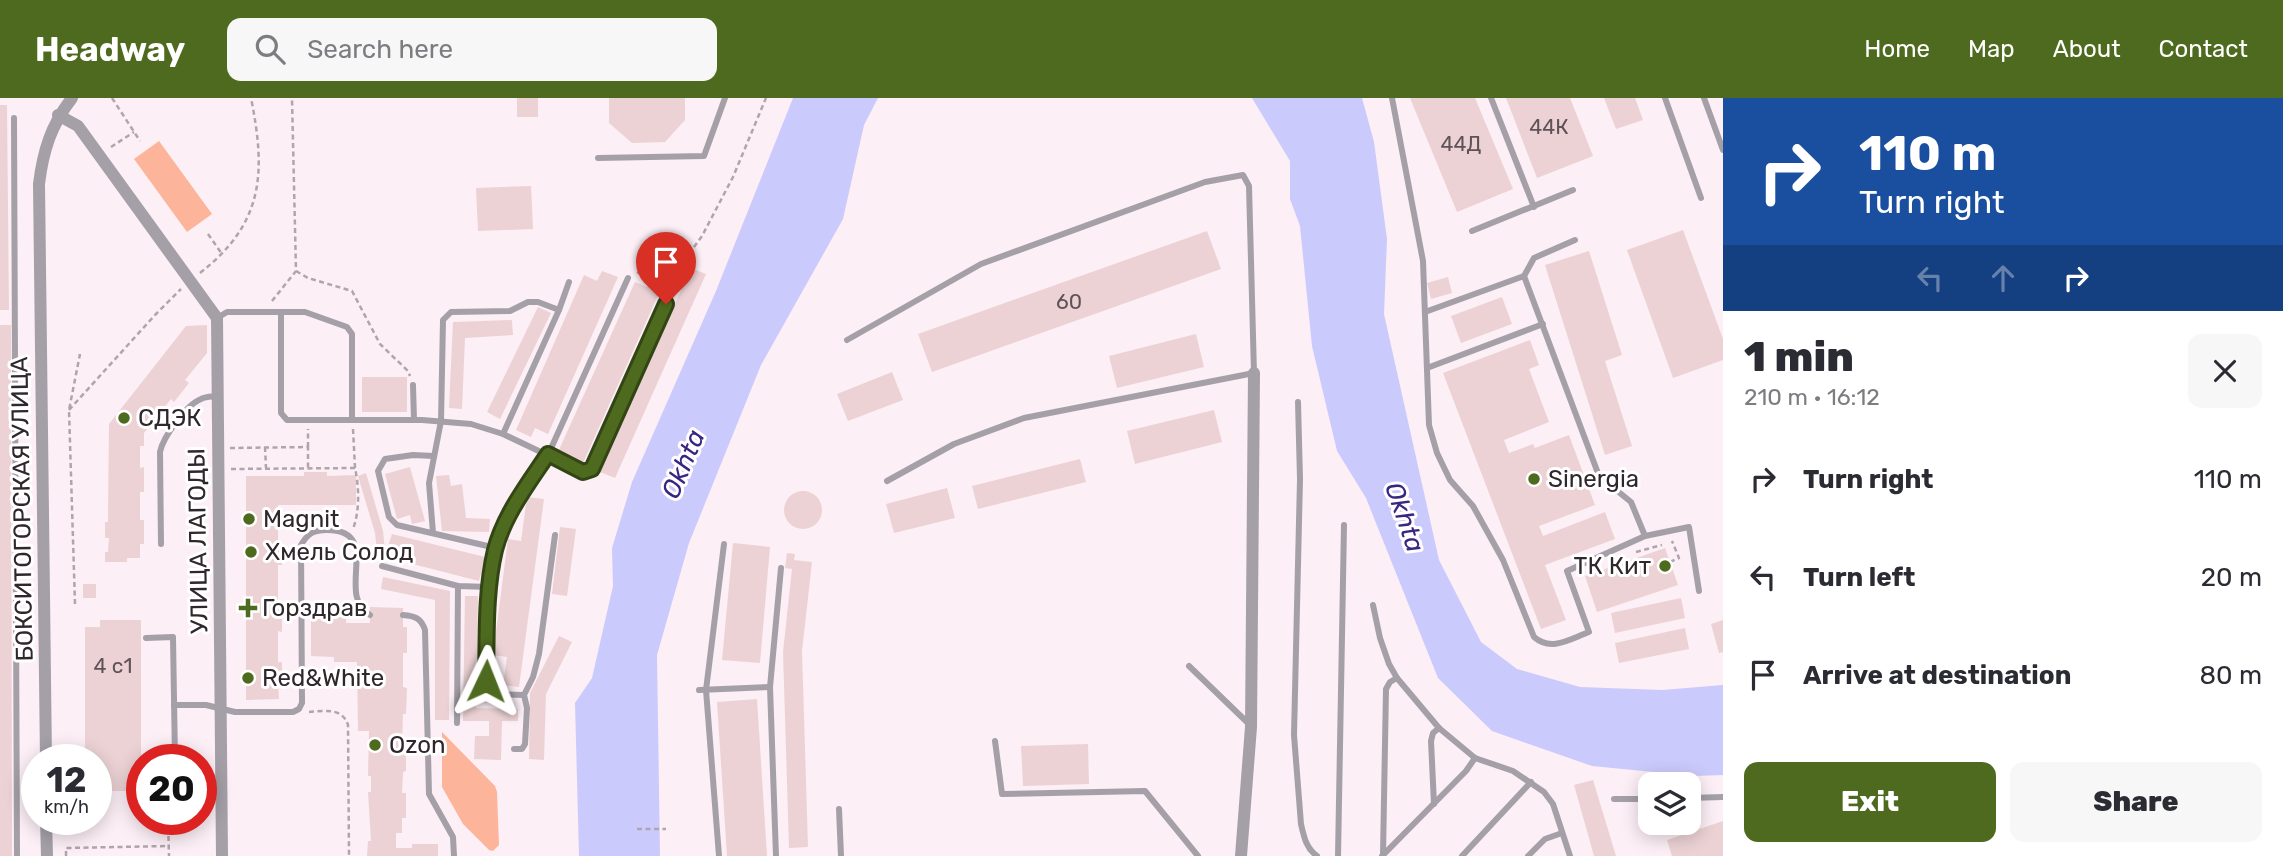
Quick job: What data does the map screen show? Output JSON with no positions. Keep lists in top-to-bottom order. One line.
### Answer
{"streets":{"street":["БОКСИТОГОРСКАЯ УЛИЦА","УЛИЦА ЛАГОДЫ"]},"water":["Okhta"],"places":{"other":["СДЭК","Sinergia","Magnit","Хмель Солод","ТК Кит","Red&White","Ozon"],"health":["Горздрав"]},"house_numbers":["44К","44Д","60","4 с1"],"page":{"header":"Headway","search":"Search here","nav":["Home","Map","About","Contact"],"turn":["110 m","Turn right"],"heading":["1 min","210 m · 16:12"],"list":[{"name":"Turn right","value":"110 m"},{"name":"Turn left","value":"20 m"},{"name":"Arrive at destination","value":"80 m"}],"speed":"12 km/h","limit":"20","buttons":["Exit","Share"]}}
